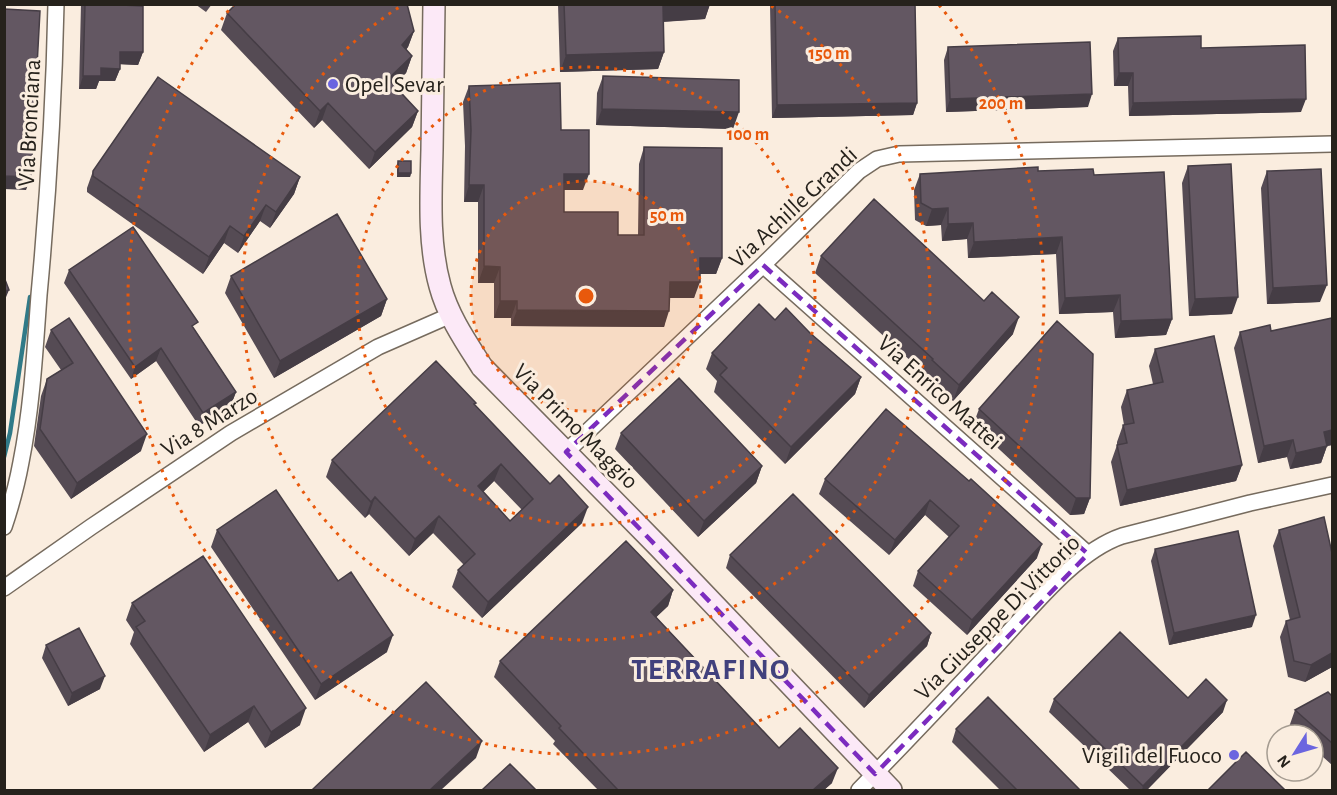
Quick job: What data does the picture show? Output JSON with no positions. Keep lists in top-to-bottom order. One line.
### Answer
{"streets":{"main road":["Via Primo Maggio"],"street":["Via Bronciana","Via Achille Grandi","Via Enrico Mattei","Via 8 Marzo","Via Giuseppe Di Vittorio"]},"crossings":[["Via Achille Grandi","Via Enrico Mattei"],["Via Achille Grandi","Via Primo Maggio"],["Via Enrico Mattei","Via Giuseppe Di Vittorio"],["Via 8 Marzo","Via Primo Maggio"],["Via Primo Maggio","Via Giuseppe Di Vittorio"]],"districts":["TERRAFINO"],"places":["Opel Sevar","Vigili del Fuoco"],"north":"bottom left","rings":["150 m","200 m","100 m","50 m"]}
